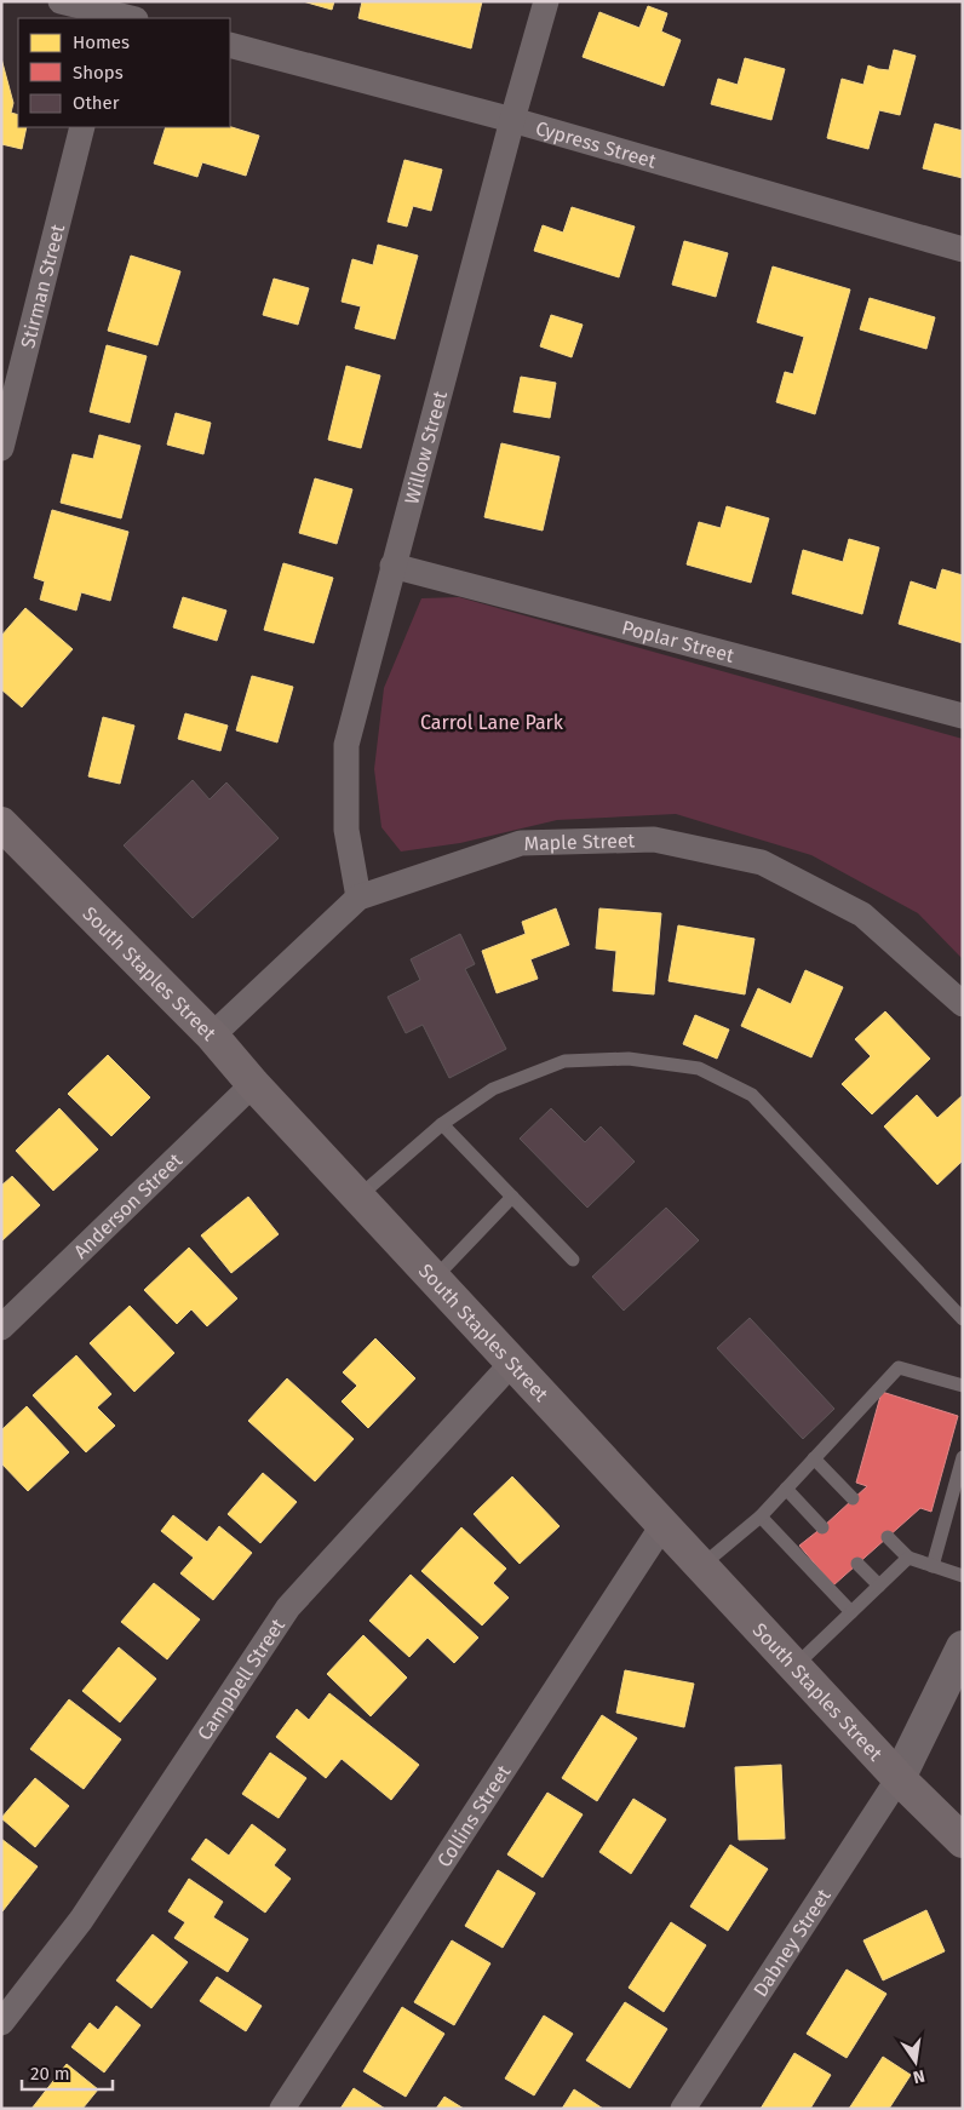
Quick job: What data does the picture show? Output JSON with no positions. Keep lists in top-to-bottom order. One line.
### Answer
{"streets":{"main road":["South Staples Street"],"street":["Cypress Street","Stirman Street","Willow Street","Poplar Street","Maple Street","Anderson Street","Campbell Street","Collins Street","Dabney Street"]},"crossings":[["Cypress Street","Willow Street"],["Willow Street","Poplar Street"],["Willow Street","Maple Street"],["Maple Street","South Staples Street"],["South Staples Street","Anderson Street"],["South Staples Street","Campbell Street"],["South Staples Street","Collins Street"],["South Staples Street","Dabney Street"]],"parks":["Carrol Lane Park"],"legend":["Homes","Shops","Other"],"scale_bar":"20 m","north":"bottom"}
